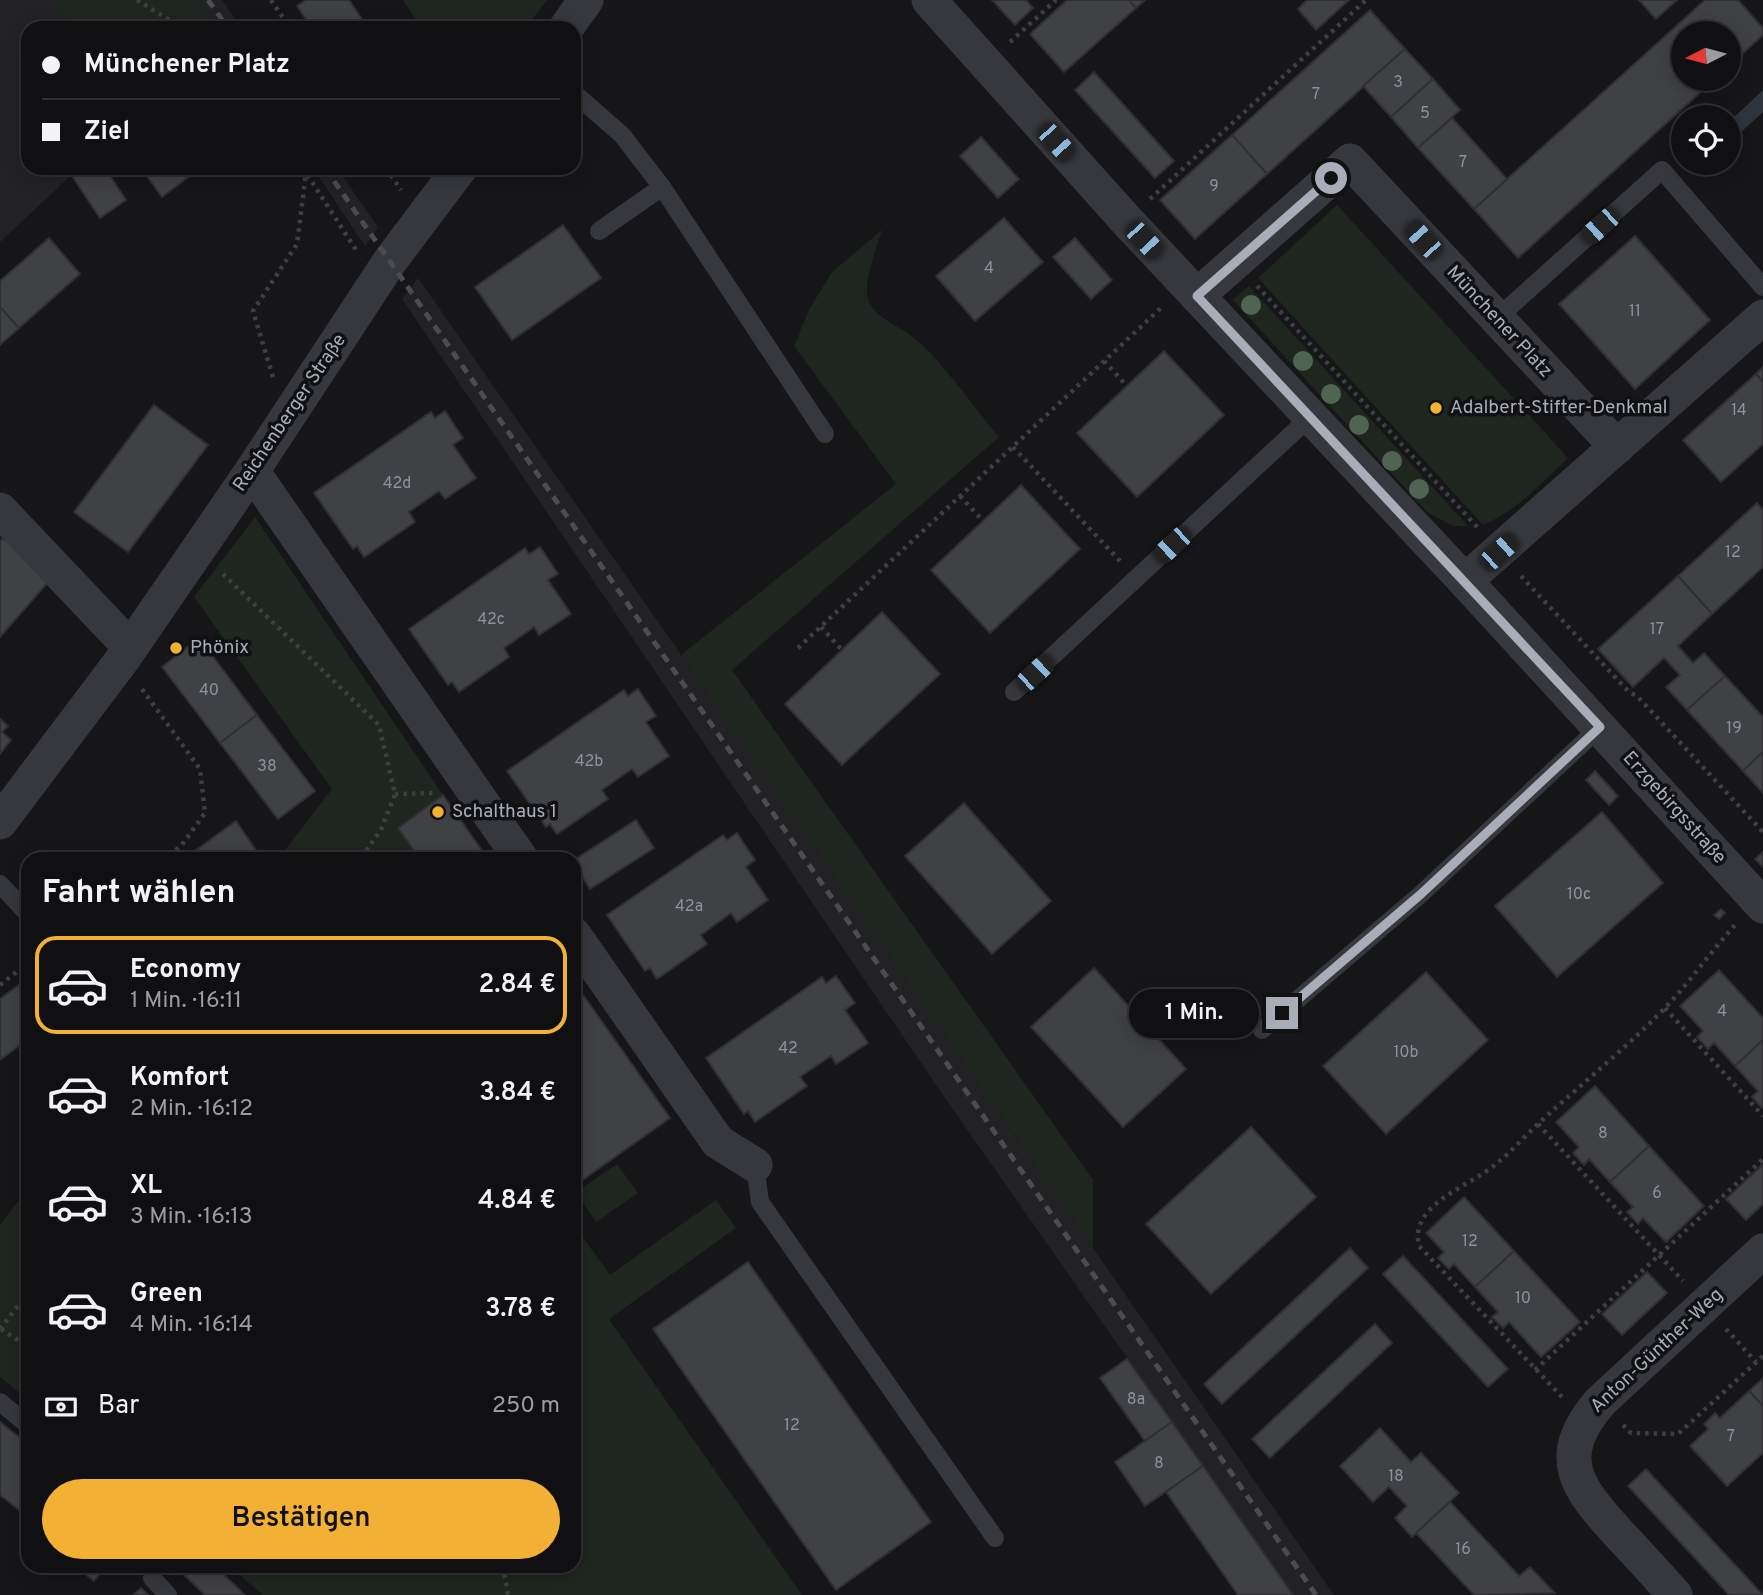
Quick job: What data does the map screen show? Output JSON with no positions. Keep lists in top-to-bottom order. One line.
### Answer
{"streets":{"street":["Münchener Platz","Reichenberger Straße","Erzgebirgsstraße","Anton-Günther-Weg"]},"crossings":[["Münchener Platz","Erzgebirgsstraße"]],"places":["Adalbert-Stifter-Denkmal","Phönix","Schalthaus 1"],"house_numbers":["3","7","5","7","9","4","11","14","42d","12","42c","17","40","19","42b","38","10c","42a","4","42","10b","8","6","12","10","8a","12","7","8","18","16"],"north":"left","page":{"banner":["Münchener Platz","Ziel"],"heading":"Fahrt wählen","list":[{"name":"Economy","note":"1 Min. · 16:11","value":"2.84 €"},{"name":"Komfort","note":"2 Min. · 16:12","value":"3.84 €"},{"name":"XL","note":"3 Min. · 16:13","value":"4.84 €"},{"name":"Green","note":"4 Min. · 16:14","value":"3.78 €"}],"bubble":"1 Min.","pay":["Bar","250 m"],"buttons":"Bestätigen"}}
